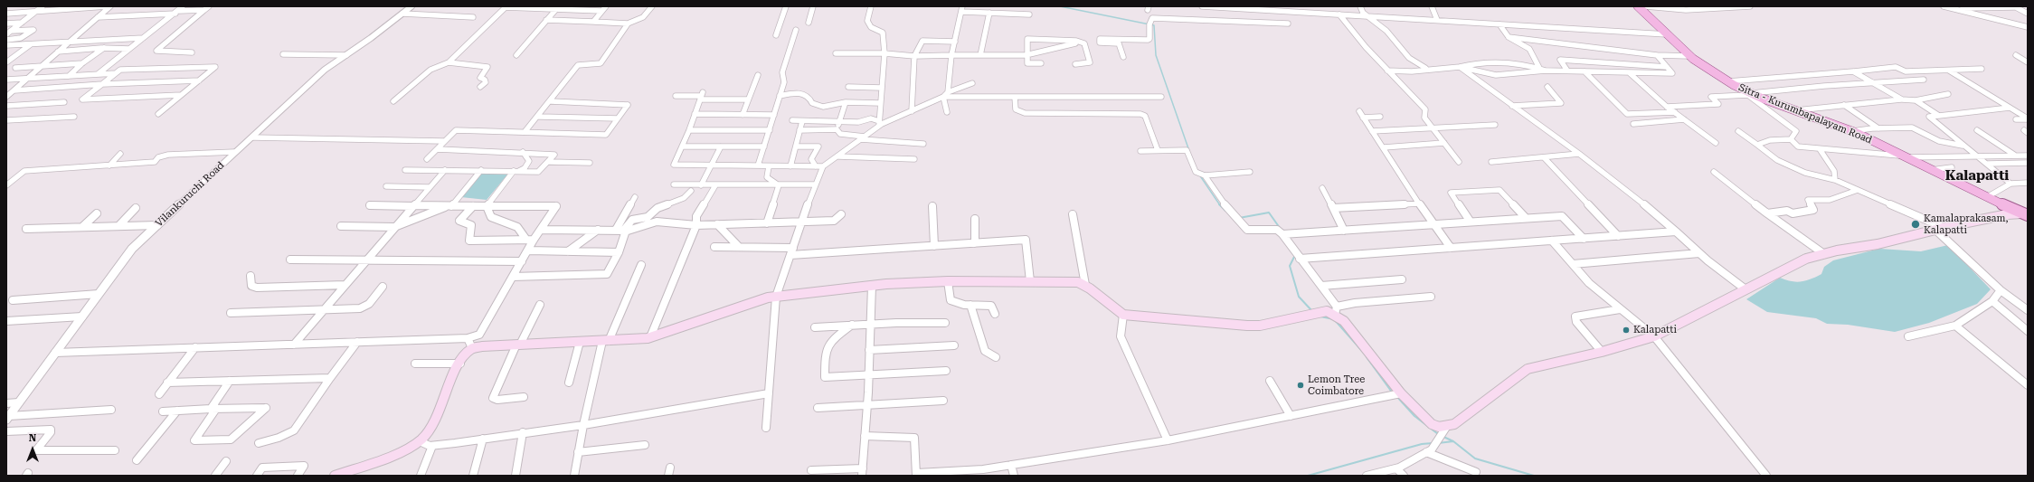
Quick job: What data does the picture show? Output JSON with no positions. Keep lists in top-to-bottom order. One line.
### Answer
{"streets":{"main road":["Sitra - Kurumbapalayam Road"],"street":["Vilankuruchi Road"]},"districts":["Kalapatti"],"places":["Kamalaprakasam, Kalapatti","Kalapatti","Lemon Tree Coimbatore"],"north":"top"}
